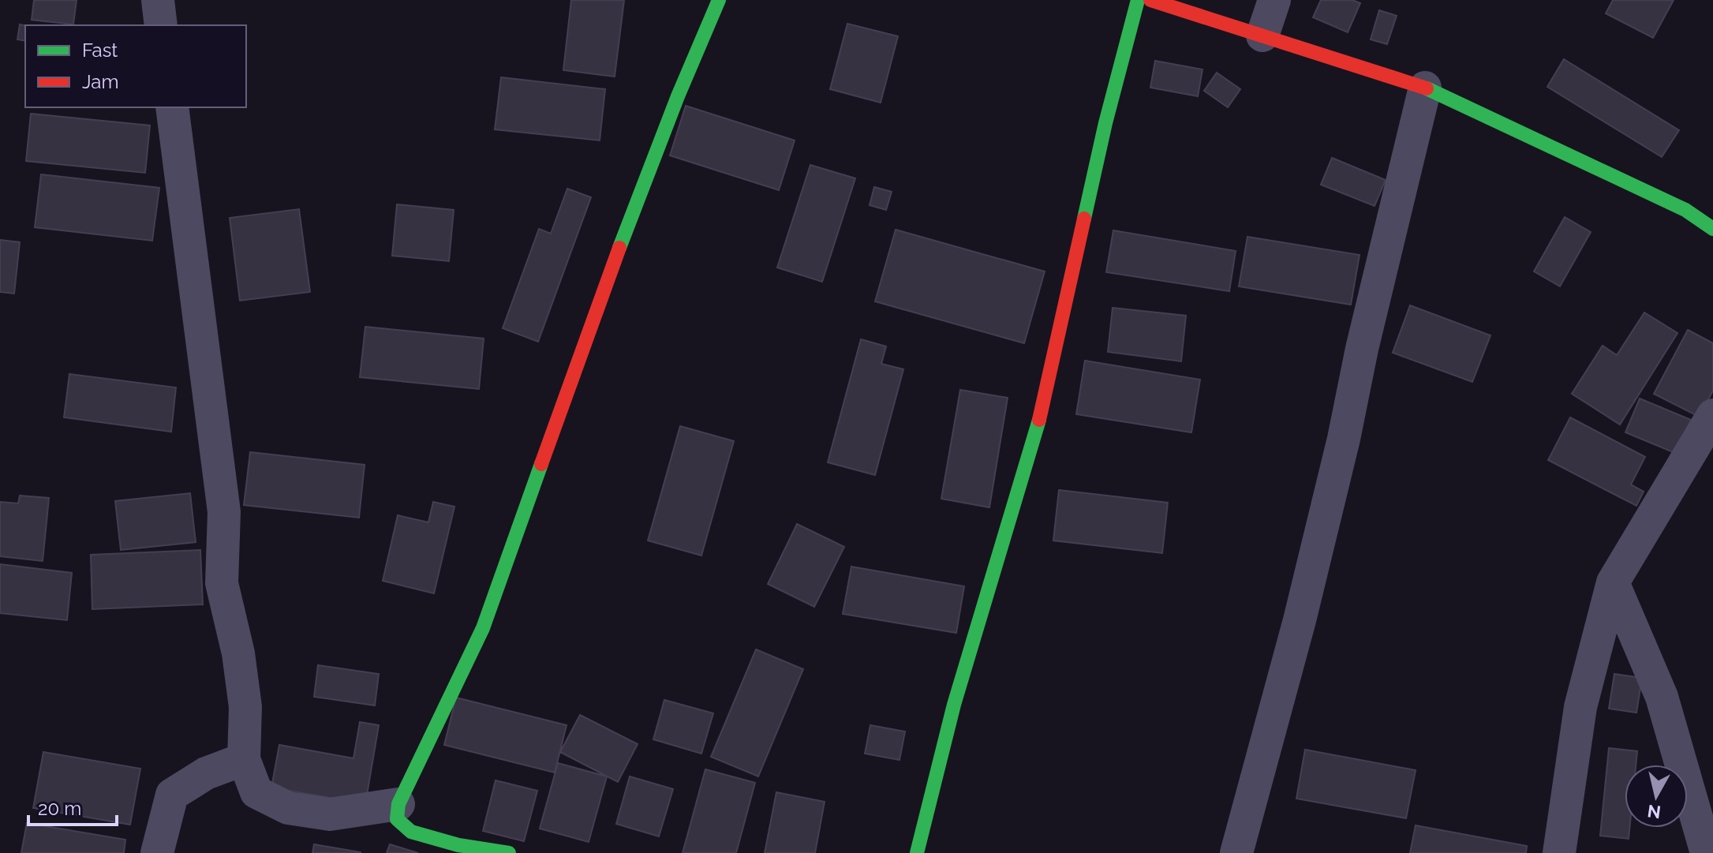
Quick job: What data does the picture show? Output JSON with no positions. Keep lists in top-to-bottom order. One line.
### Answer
{"legend":["Fast","Jam"],"scale_bar":"20 m","north":"bottom"}
